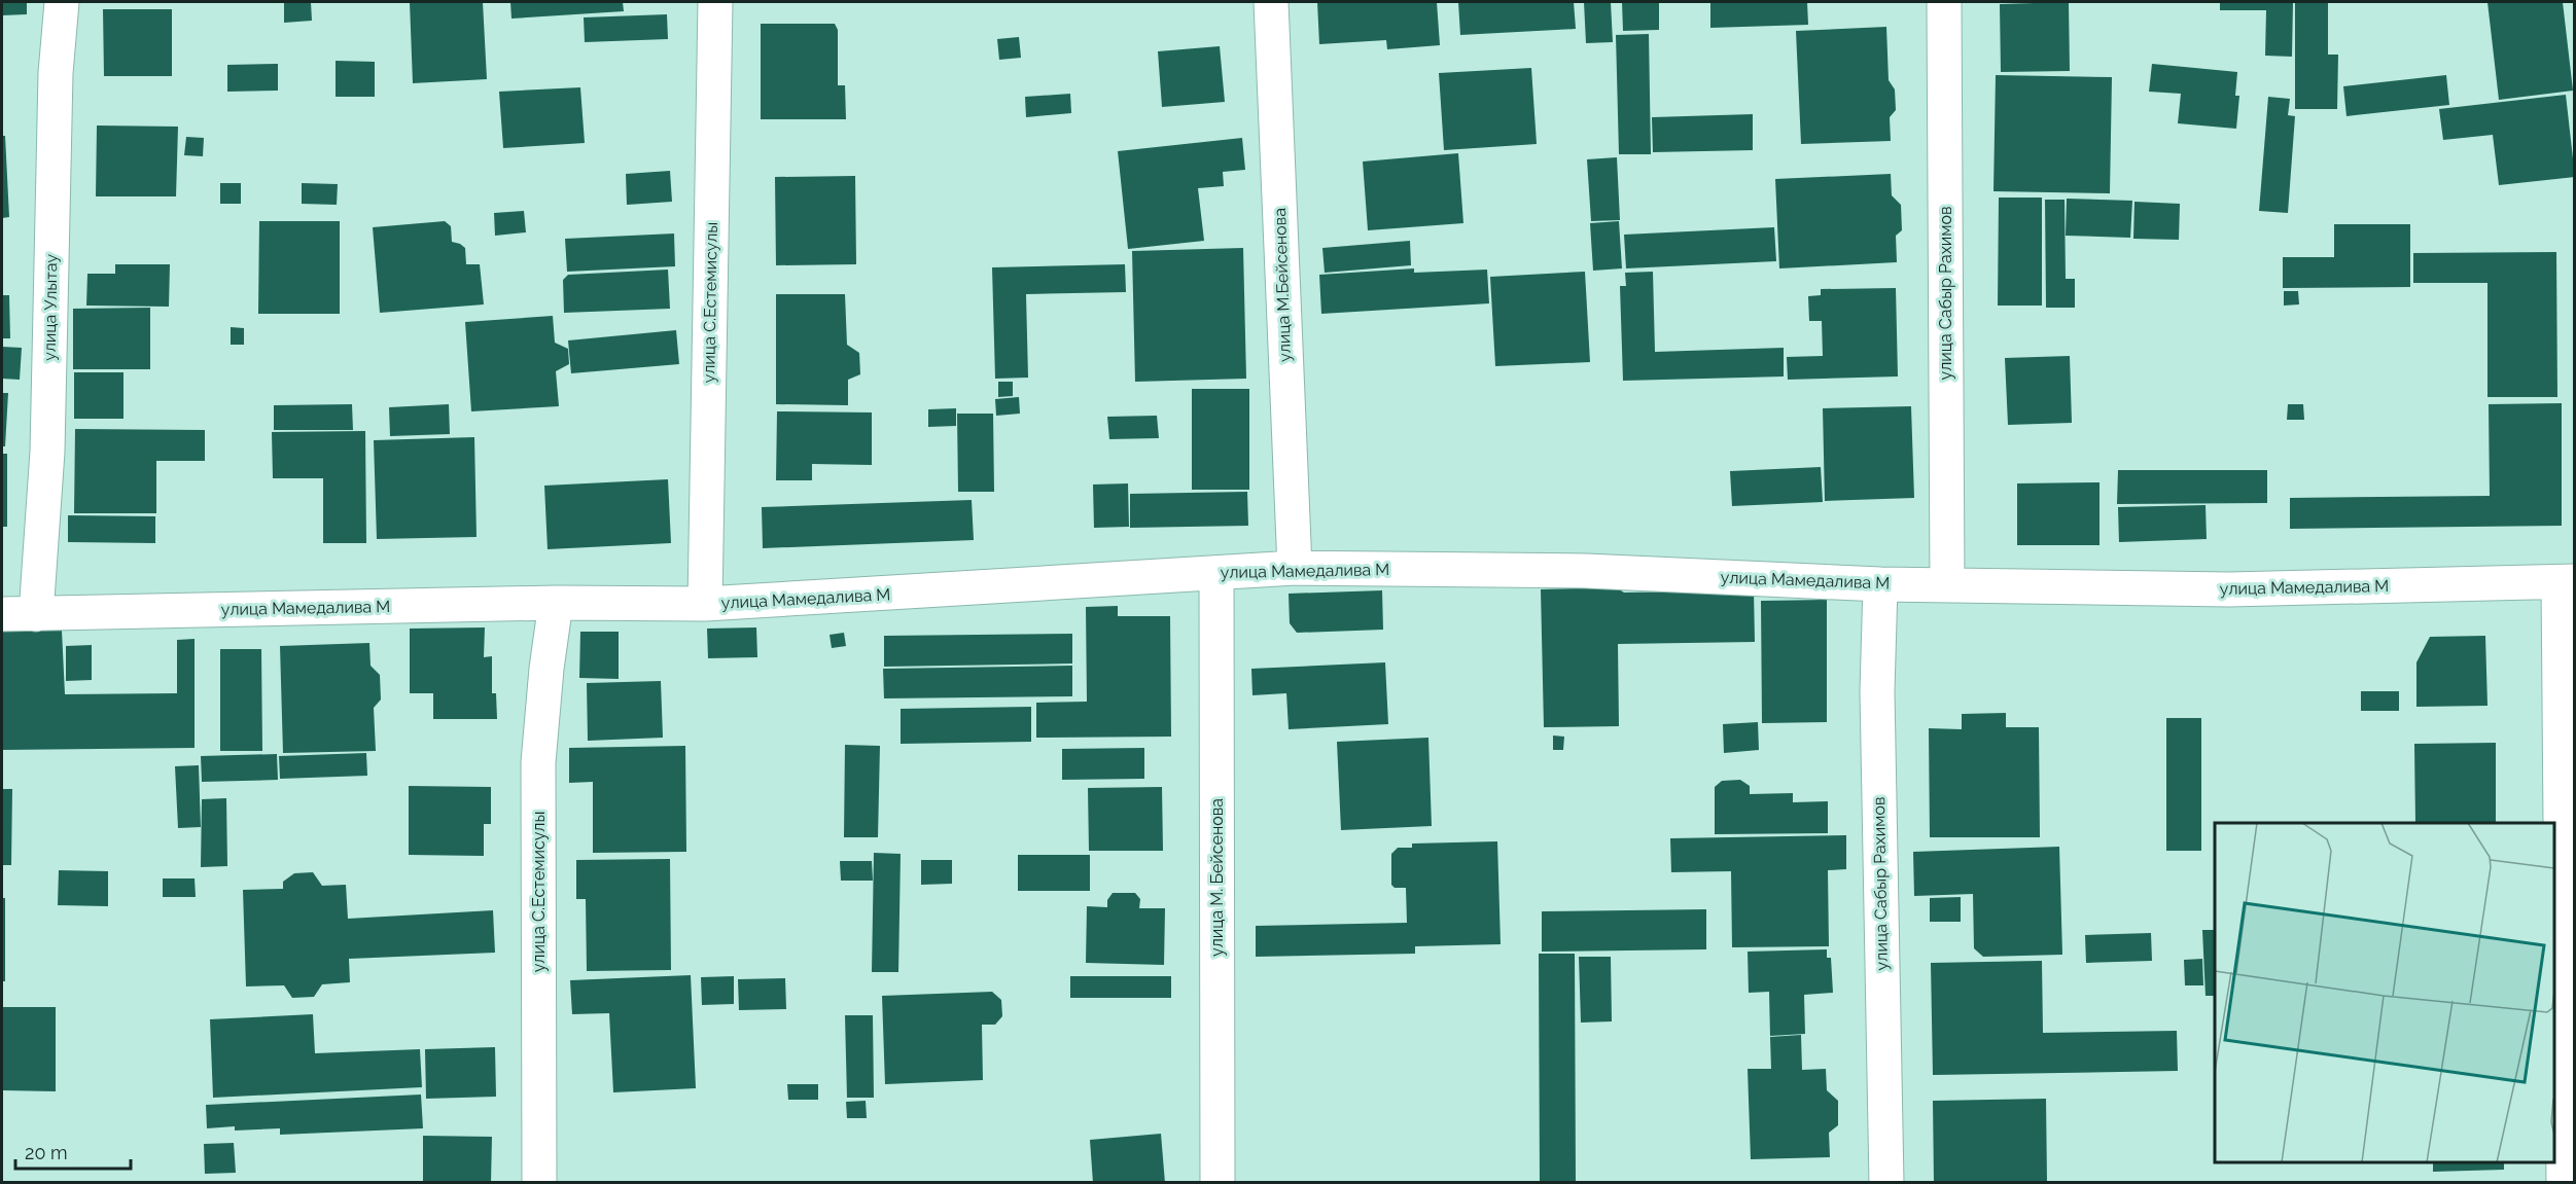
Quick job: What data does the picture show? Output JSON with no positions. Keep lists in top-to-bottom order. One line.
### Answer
{"streets":{"street":["улица М.Бейсенова","улица Сабыр Рахимов","улица С.Естемисулы","улица Улытау","улица Мамедалива М","улица М. Бейсенова"]},"crossings":[["улица М.Бейсенова","улица Мамедалива М"],["улица Сабыр Рахимов","улица Мамедалива М"],["улица С.Естемисулы","улица Мамедалива М"],["улица Улытау","улица Мамедалива М"],["улица Мамедалива М","улица М. Бейсенова"]],"scale_bar":"20 m"}
